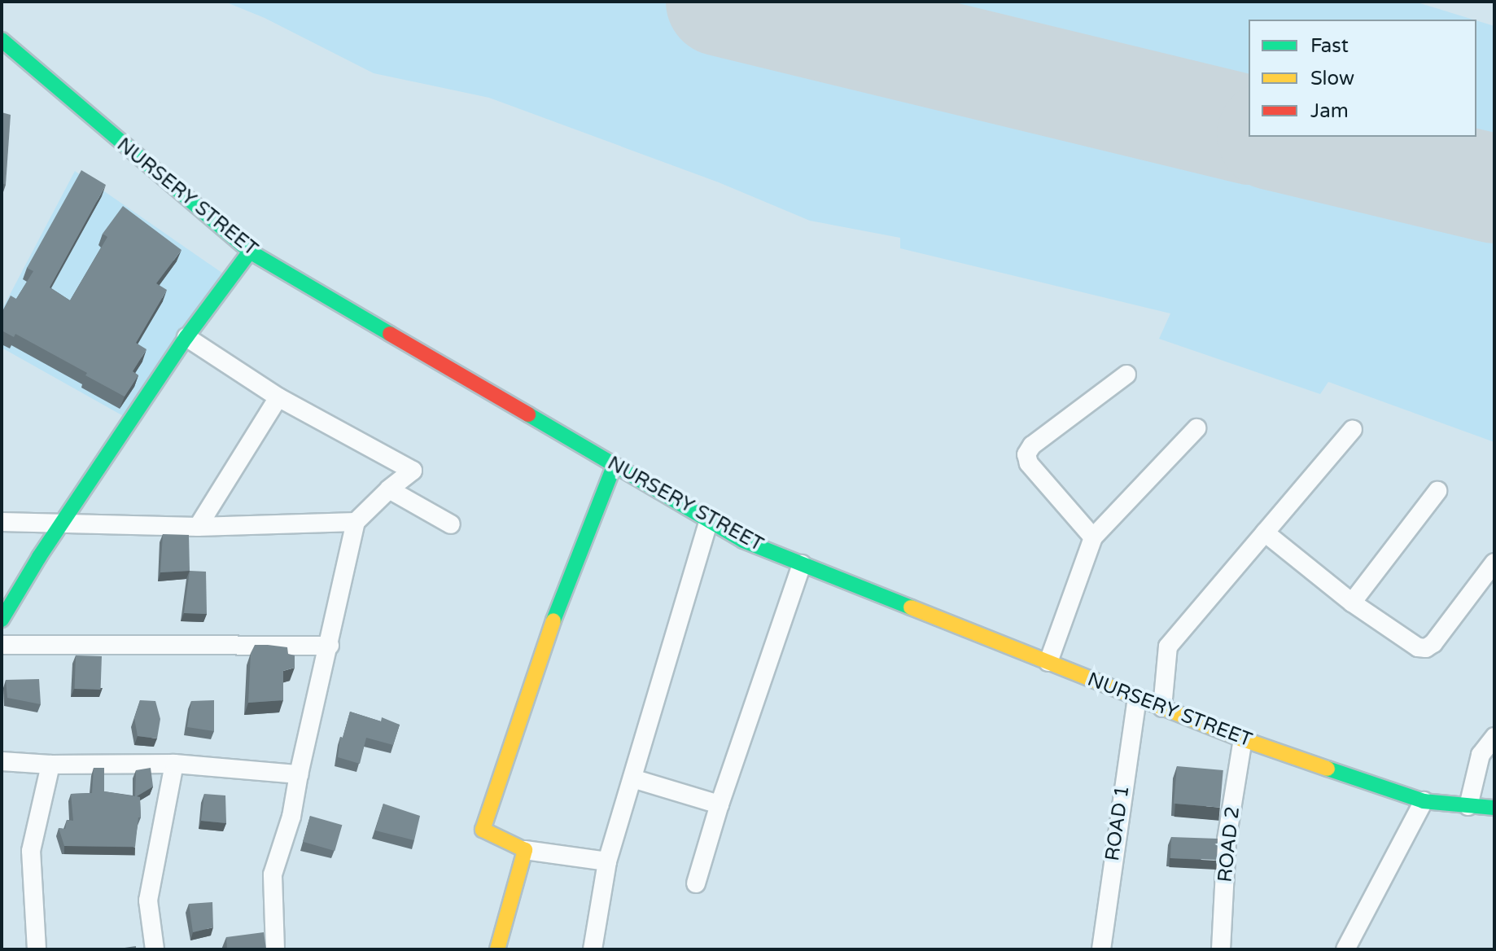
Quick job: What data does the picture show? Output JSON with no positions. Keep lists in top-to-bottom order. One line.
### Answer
{"streets":{"main road":["NURSERY STREET"],"street":["ROAD 1","ROAD 2"]},"crossings":[["NURSERY STREET","ROAD 1"],["NURSERY STREET","ROAD 2"]],"legend":["Fast","Slow","Jam"]}
